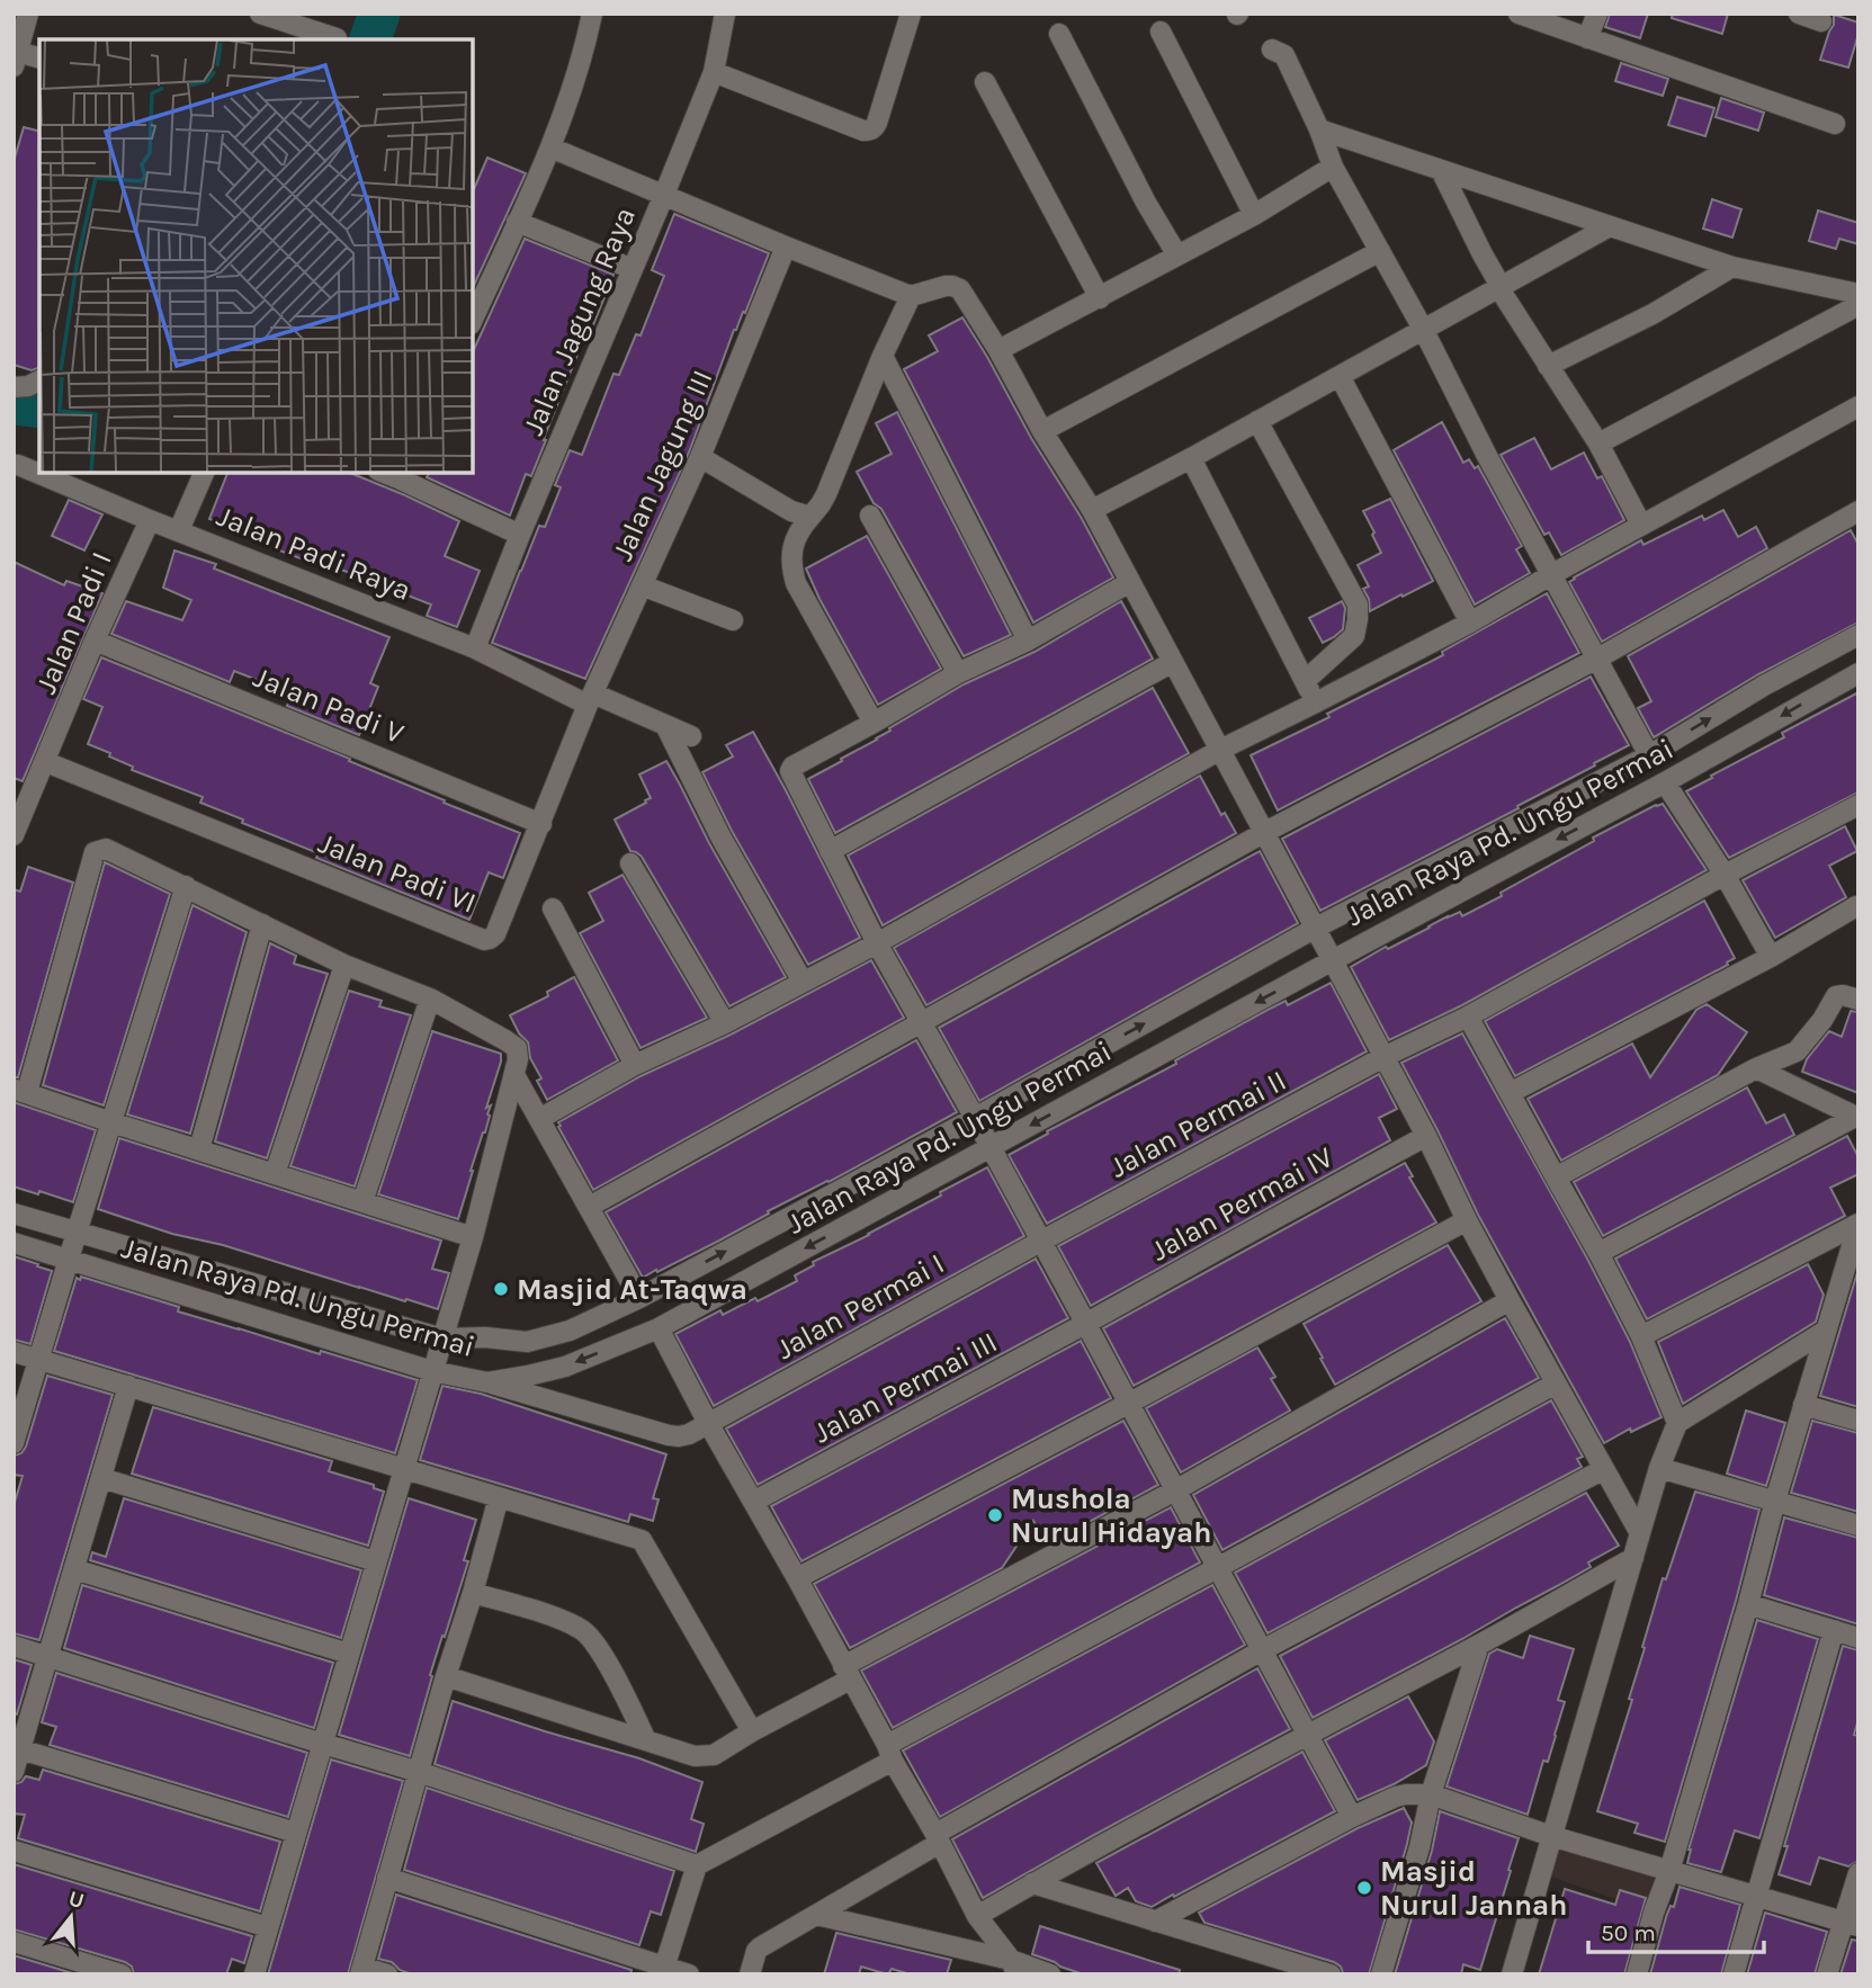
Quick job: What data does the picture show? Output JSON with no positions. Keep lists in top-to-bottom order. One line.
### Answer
{"streets":{"street":["Jalan Jagung Raya","Jalan Jagung III","Jalan Padi Raya","Jalan Padi I","Jalan Padi V","Jalan Raya Pd. Ungu Permai","Jalan Padi VI","Jalan Permai II","Jalan Permai IV","Jalan Permai I","Jalan Permai III"]},"crossings":[["Jalan Jagung Raya","Jalan Padi Raya"],["Jalan Jagung III","Jalan Padi Raya"],["Jalan Jagung III","Jalan Padi VI"],["Jalan Padi Raya","Jalan Padi I"],["Jalan Padi Raya","Jalan Padi VI"],["Jalan Padi I","Jalan Padi V"],["Jalan Padi I","Jalan Padi VI"],["Jalan Padi V","Jalan Padi VI"],["Jalan Raya Pd. Ungu Permai","Jalan Permai I"],["Jalan Permai II","Jalan Permai I"],["Jalan Permai IV","Jalan Permai III"]],"places":["Masjid At-Taqwa","Mushola Nurul Hidayah","Masjid Nurul Jannah"],"scale_bar":"50 m","north":"top"}
